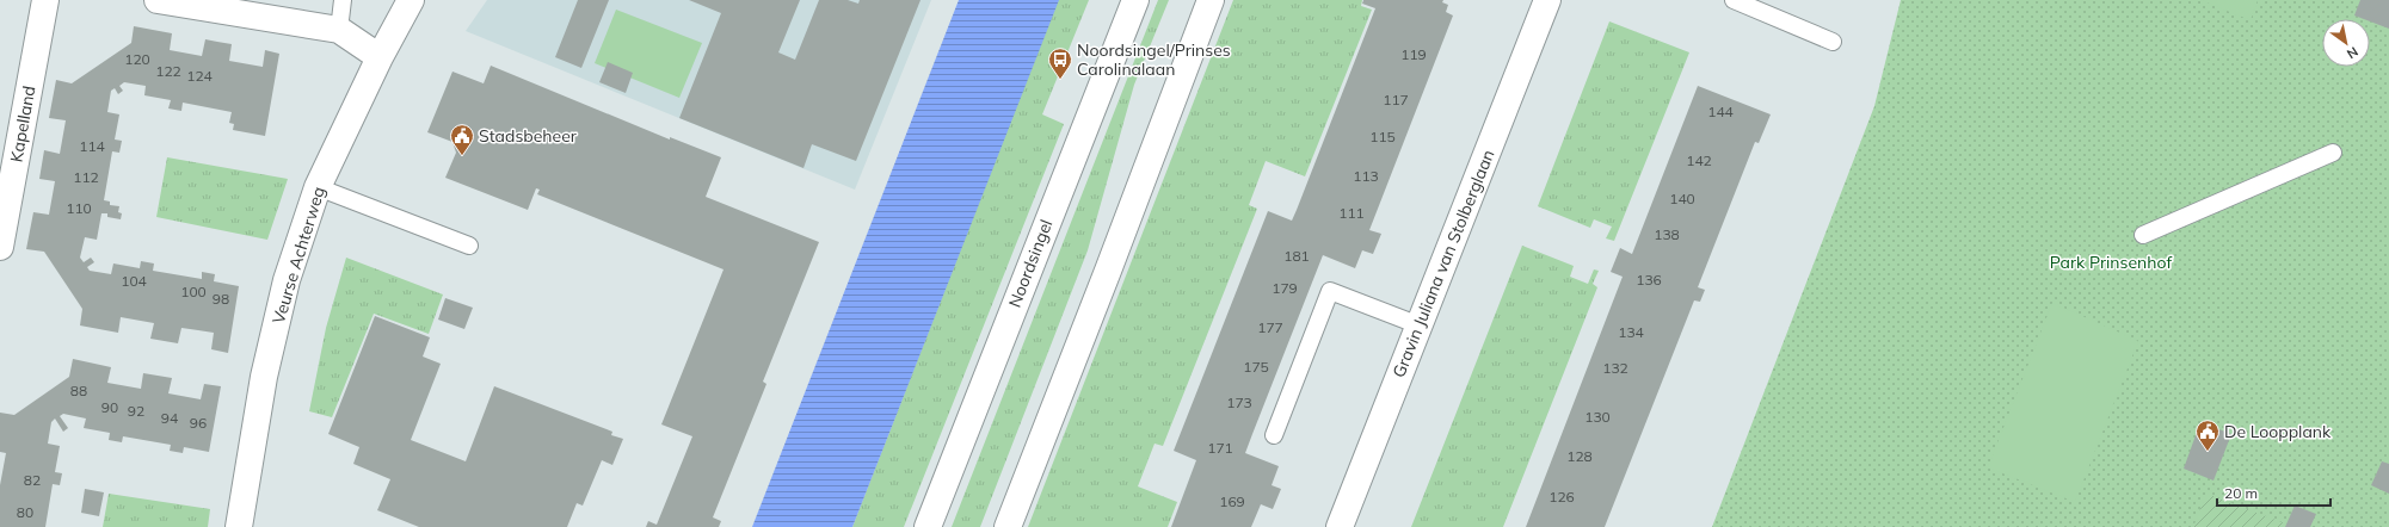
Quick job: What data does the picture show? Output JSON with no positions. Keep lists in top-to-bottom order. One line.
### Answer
{"streets":{"street":["Kapelland","Veurse Achterweg","Noordsingel","Gravin Juliana van Stolberglaan"]},"parks":["Park Prinsenhof"],"places":{"bus stop":["Noordsingel/Prinses Carolinalaan"],"public building":["Stadsbeheer","De Loopplank"]},"house_numbers":["119","120","122","124","117","144","115","114","142","113","112","140","110","111","138","181","136","104","179","100","98","177","134","175","132","88","173","90","92","130","94","96","171","128","82","126","169","80"],"scale_bar":"20 m","north":"bottom right"}
